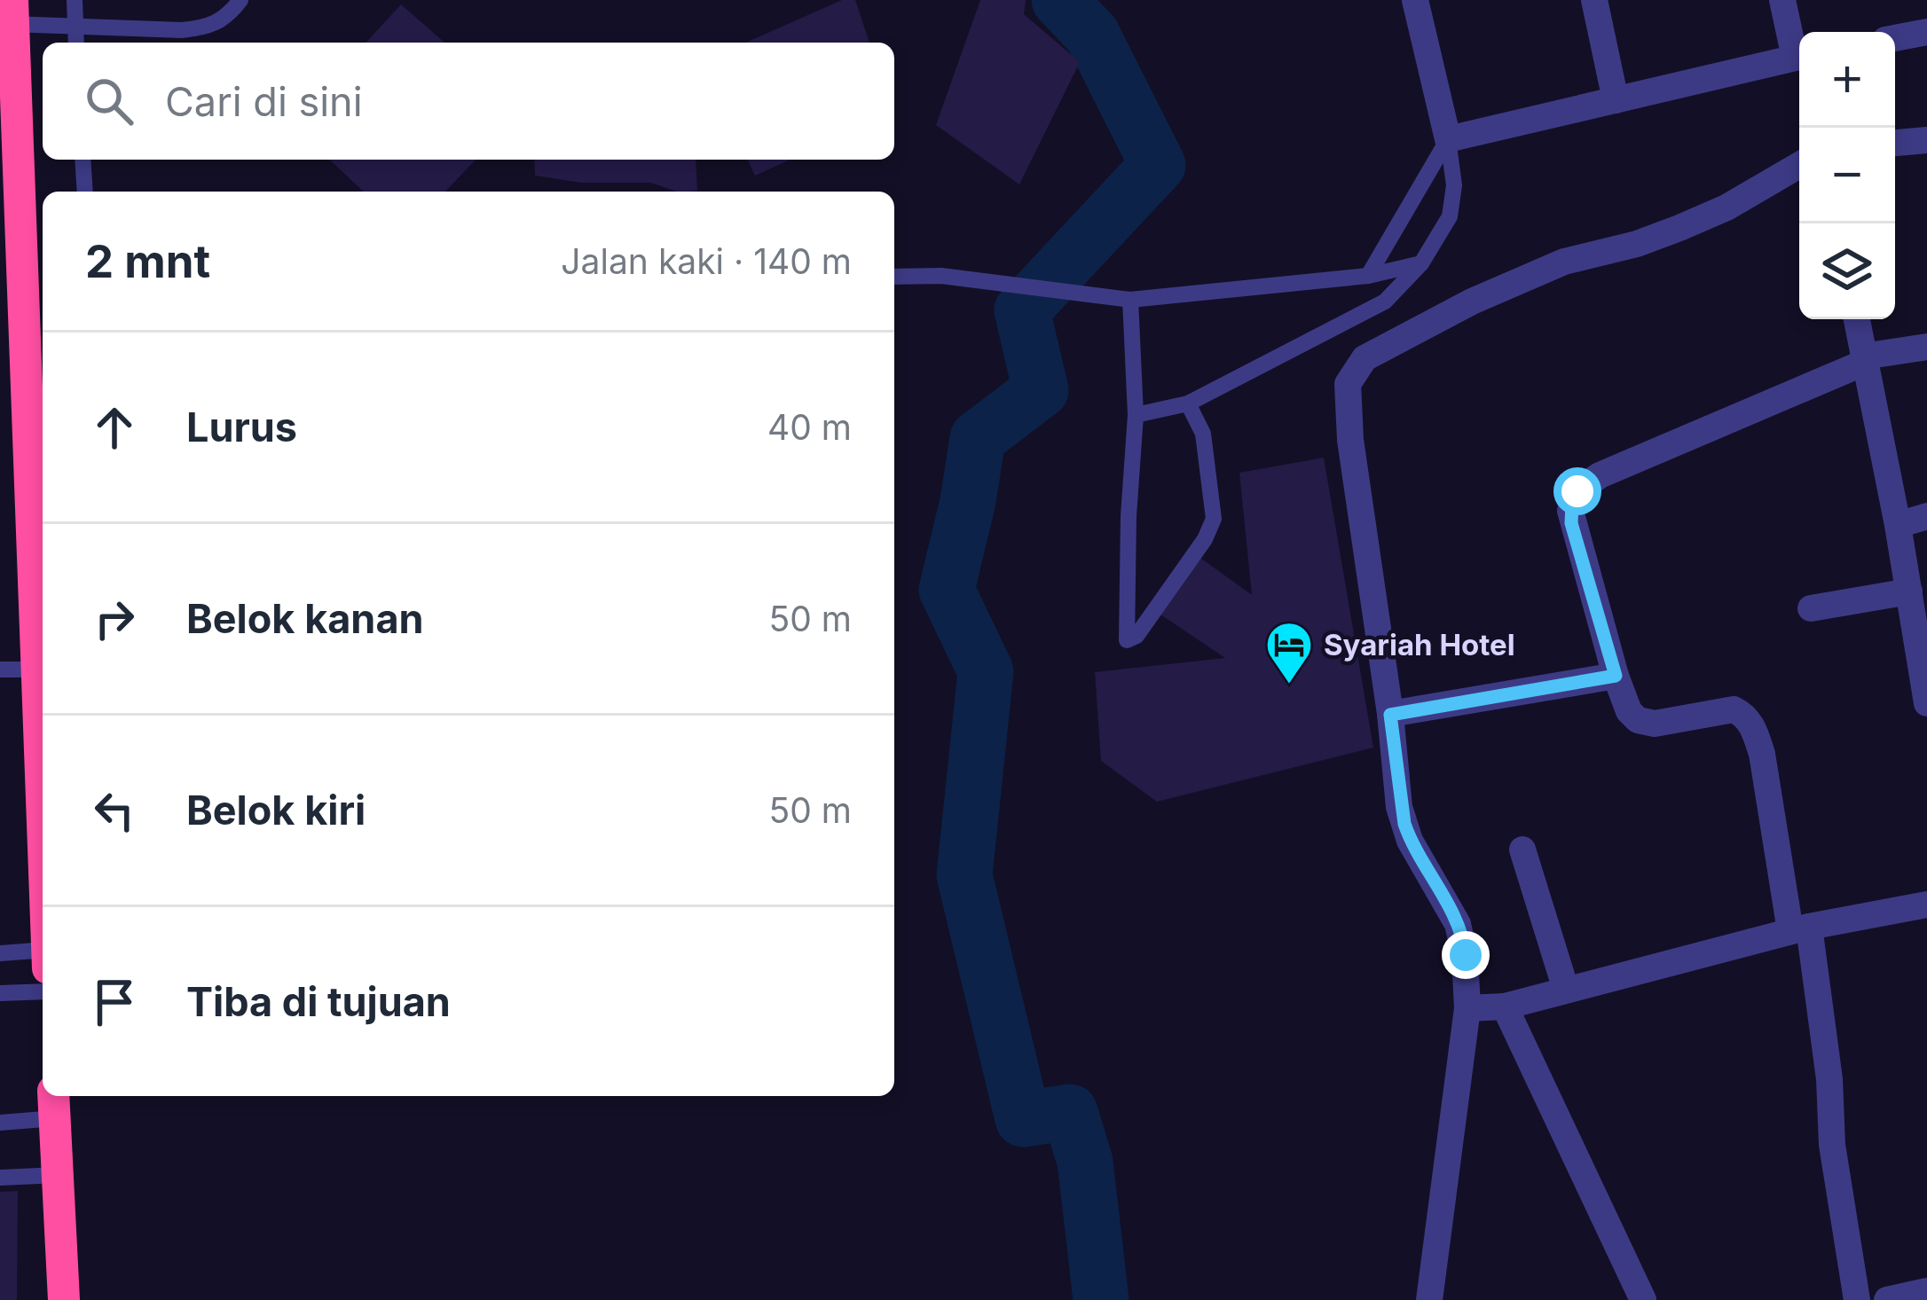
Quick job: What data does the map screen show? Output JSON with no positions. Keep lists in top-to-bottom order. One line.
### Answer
{"places":{"hotel":["Syariah Hotel"]},"page":{"map_buttons":["+","−"],"search":"Cari di sini","heading":["2 mnt","Jalan kaki · 140 m"],"list":[["Lurus","40 m"],["Belok kanan","50 m"],["Belok kiri","50 m"],"Tiba di tujuan"]}}
